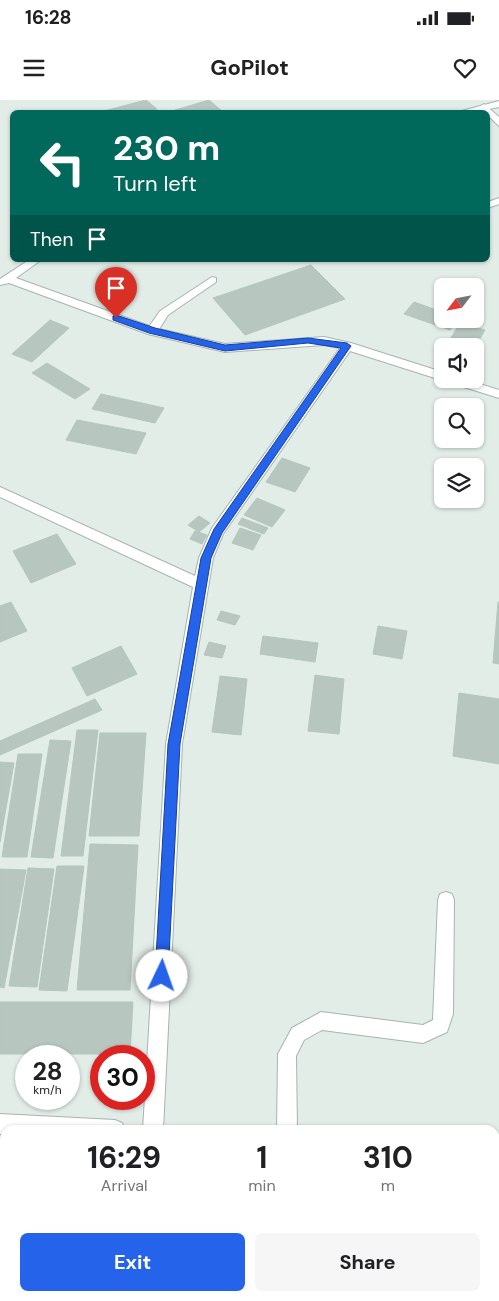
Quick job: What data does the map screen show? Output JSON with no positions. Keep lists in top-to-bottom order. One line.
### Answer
{"north":"bottom left","page":{"status":"16:28","header":"GoPilot","turn":["230 m","Turn left"],"then":"Then","speed":"28 km/h","limit":"30","eta":["16:29","Arrival","1","min","310","m"],"buttons":["Exit","Share"]}}
